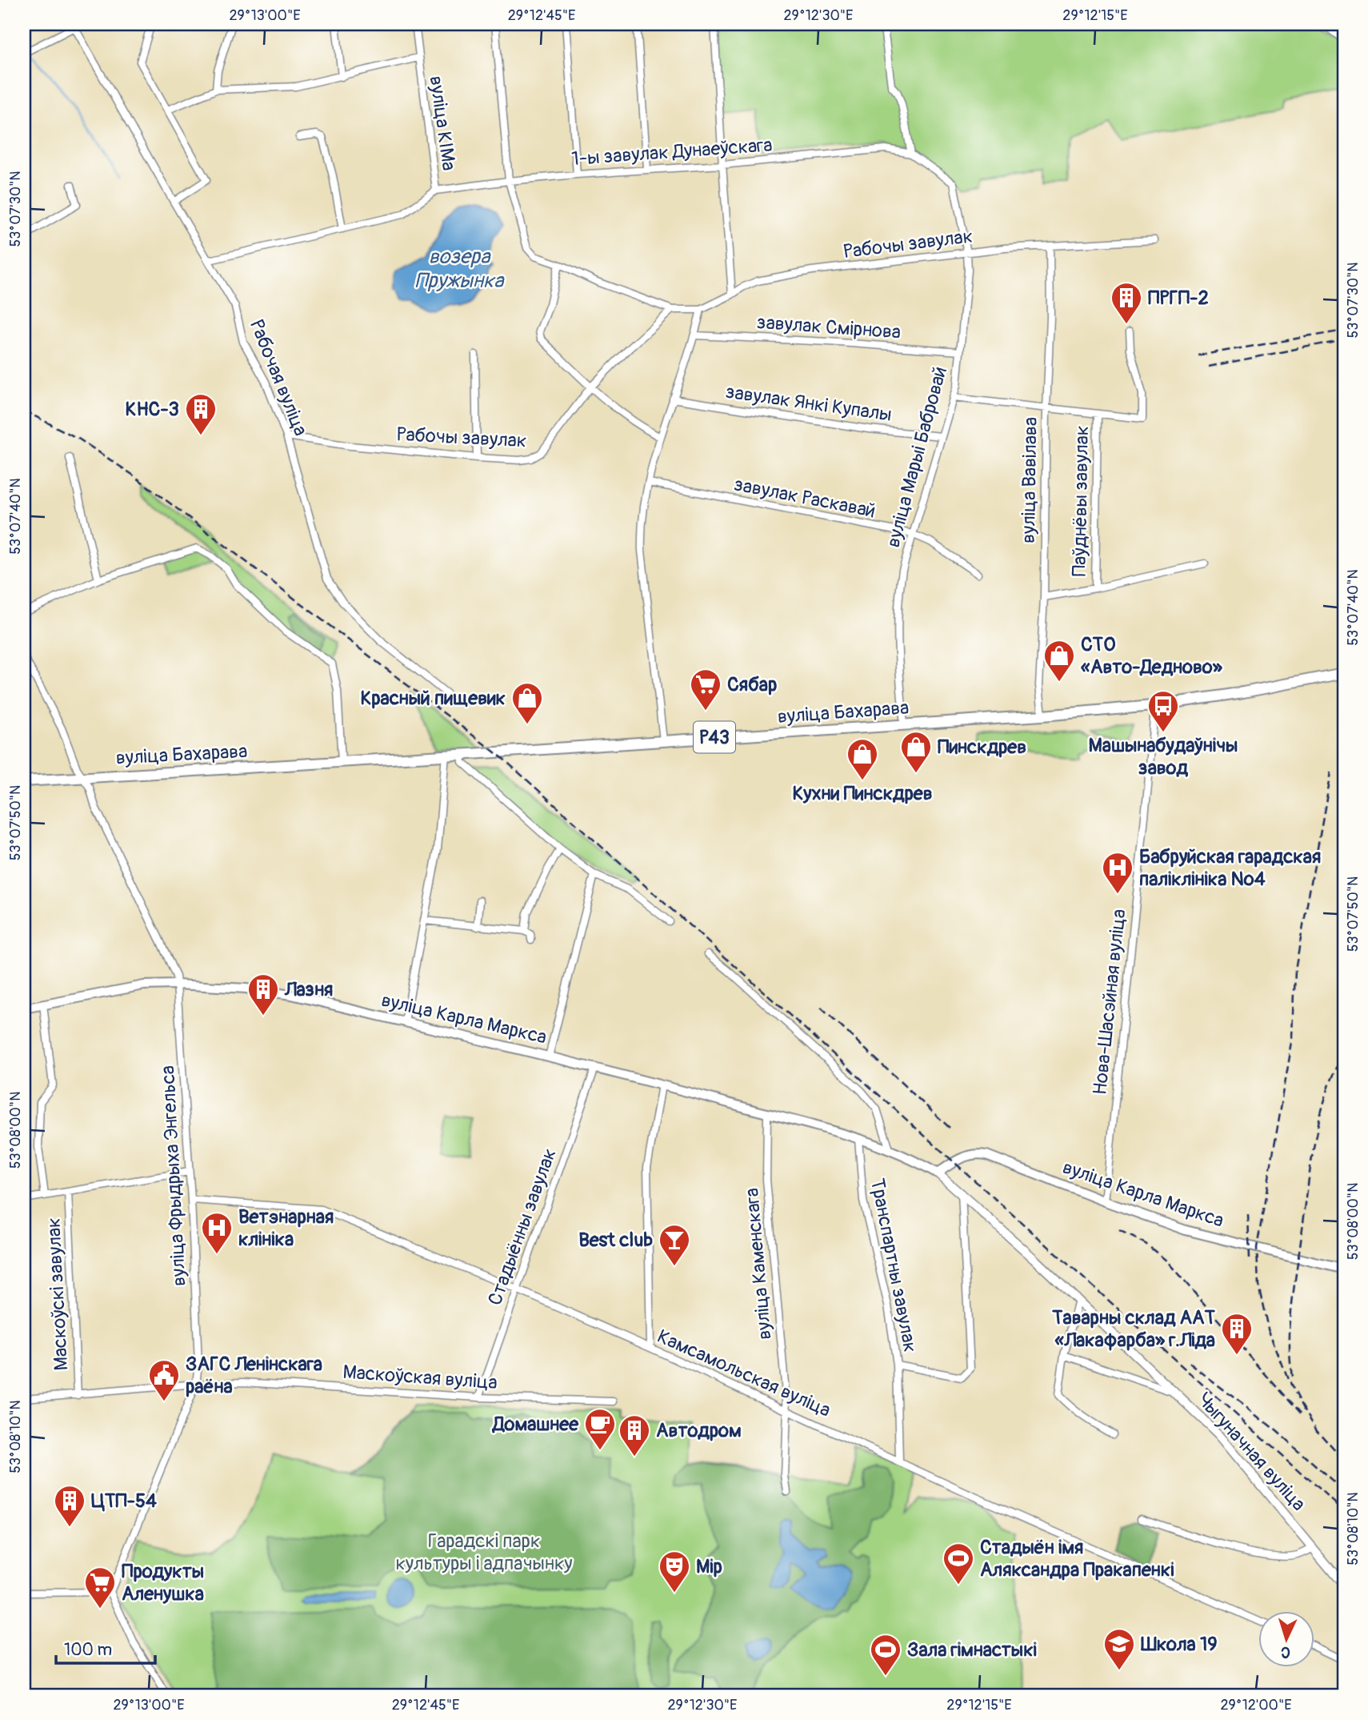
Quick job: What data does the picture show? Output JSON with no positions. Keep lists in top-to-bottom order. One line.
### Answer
{"streets":{"main road":["вуліца Бахарава","Р43","вуліца Карла Маркса"],"street":["вуліца КІМа","1-ы завулак Дунаеўскага","Рабочы завулак","завулак Смірнова","Рабочая вуліца","завулак Янкі Купалы","вуліца Марыі Бабровай","вуліца Вавілава","завулак Раскавай","Паўднёвы завулак","Нова-Шасэйная вуліца","вуліца Фрыдрыха Энгельса","Стадыённы завулак","вуліца Каменскага","Транспартны завулак","Маскоўскі завулак","Камсамольская вуліца","Маскоўская вуліца","Чыгуначная вуліца"]},"crossings":[["вуліца КІМа","1-ы завулак Дунаеўскага"],["вуліца КІМа","Рабочая вуліца"],["1-ы завулак Дунаеўскага","Рабочы завулак"],["1-ы завулак Дунаеўскага","вуліца Марыі Бабровай"],["Рабочы завулак","Рабочая вуліца"],["Рабочы завулак","вуліца Марыі Бабровай"],["Рабочы завулак","вуліца Вавілава"],["завулак Смірнова","вуліца Марыі Бабровай"],["завулак Янкі Купалы","вуліца Марыі Бабровай"],["вуліца Марыі Бабровай","завулак Раскавай"],["вуліца Марыі Бабровай","Паўднёвы завулак"],["вуліца Марыі Бабровай","вуліца Бахарава"],["вуліца Вавілава","Паўднёвы завулак"],["вуліца Вавілава","вуліца Бахарава"],["вуліца Бахарава","Нова-Шасэйная вуліца"],["вуліца Бахарава","вуліца Фрыдрыха Энгельса"],["Нова-Шасэйная вуліца","вуліца Карла Маркса"],["вуліца Карла Маркса","вуліца Фрыдрыха Энгельса"],["вуліца Карла Маркса","Стадыённы завулак"],["вуліца Карла Маркса","вуліца Каменскага"],["вуліца Карла Маркса","Транспартны завулак"],["вуліца Карла Маркса","Маскоўскі завулак"],["вуліца Карла Маркса","Чыгуначная вуліца"],["вуліца Фрыдрыха Энгельса","Камсамольская вуліца"],["вуліца Фрыдрыха Энгельса","Маскоўская вуліца"],["Стадыённы завулак","Камсамольская вуліца"],["Стадыённы завулак","Маскоўская вуліца"],["вуліца Каменскага","Камсамольская вуліца"],["Транспартны завулак","Камсамольская вуліца"],["Транспартны завулак","Чыгуначная вуліца"],["Маскоўскі завулак","Маскоўская вуліца"]],"water":["возера Пружынка"],"parks":["Гарадскі парк культуры і адпачынку"],"places":{"building":["ПРГП-2","КНС-3","Лазня","Таварны склад ААТ «Лакафарба» г.Ліда","Автодром","ЦТП-54"],"shop":["СТО «Авто-Дедново»","Красный пищевик","Пинскдрев","Кухни Пинскдрев"],"supermarket":["Сябар","Продукты Аленушка"],"bus stop":["Машынабудаўнічы завод"],"hospital":["Бабруйская гарадская паліклініка №4","Ветэнарная клініка"],"bar":["Best club"],"public building":["ЗАГС Ленінскага раёна"],"cafe":["Домашнее"],"sports":["Стадыён імя Аляксандра Пракапенкі","Зала гімнастыкі"],"theatre":["Мір"],"school or university":["Школа 19"]},"scale_bar":"100 m","north":"bottom","coordinates":["29°13'00\"E","29°12'45\"E","29°12'30\"E","29°12'15\"E","53°07'30\"N","53°07'40\"N","53°07'50\"N","53°08'00\"N","53°08'10\"N","29°12'00\"E"]}
